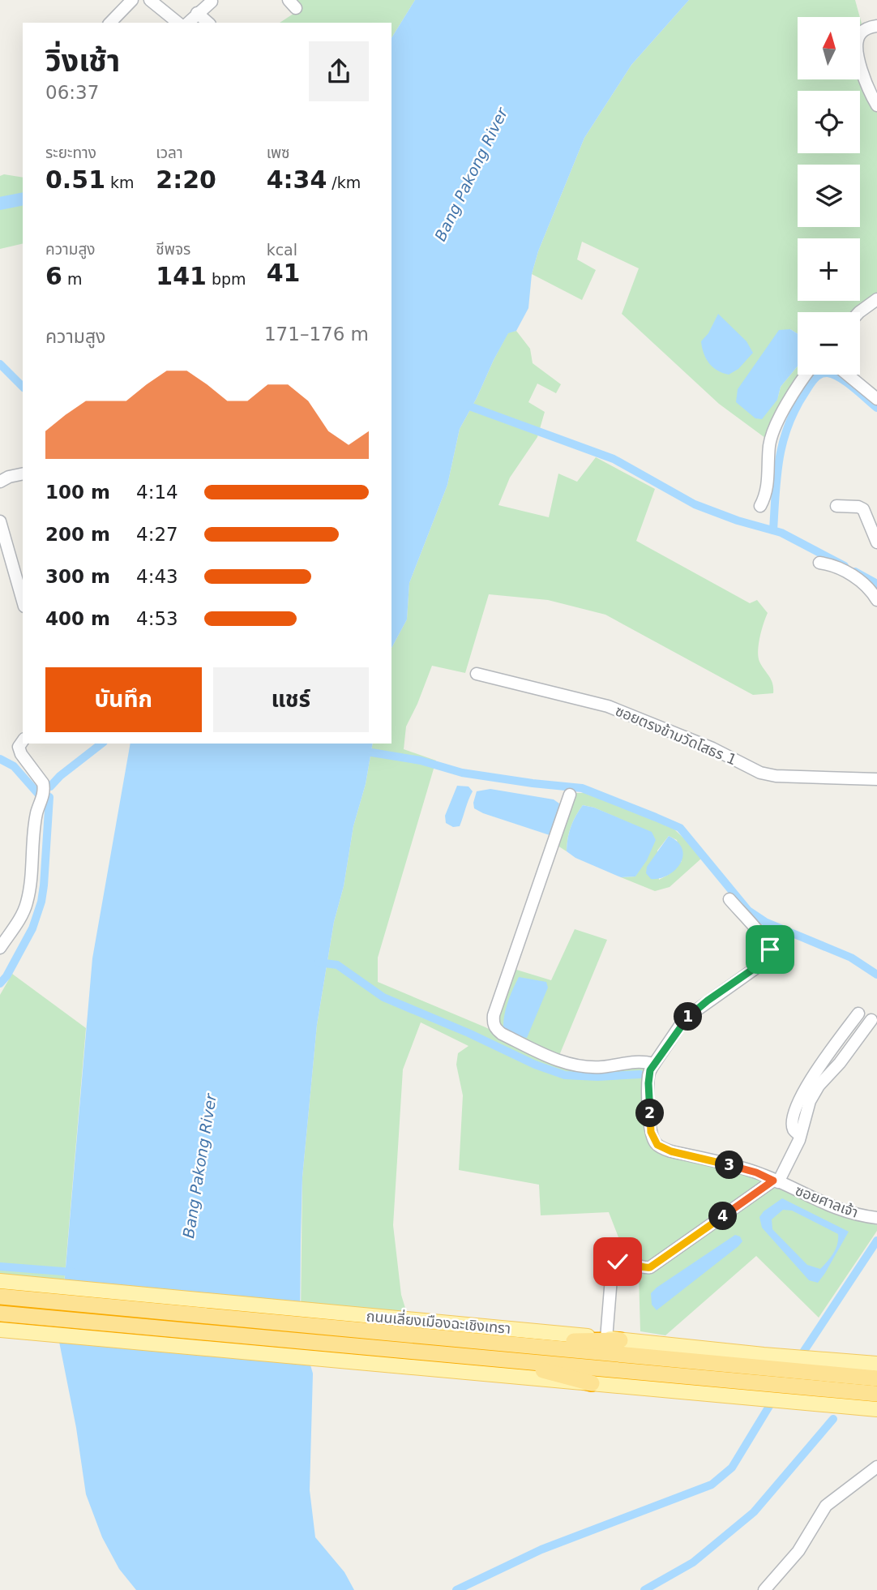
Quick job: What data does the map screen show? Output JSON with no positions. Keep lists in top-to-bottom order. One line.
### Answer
{"streets":{"highway":["ถนนเลี่ยงเมืองฉะเชิงเทรา"],"street":["ซอยตรงข้ามวัดโสธร 1","ซอยศาลเจ้า"]},"water":["Bang Pakong River"],"north":"top","page":{"map_buttons":["+","−"],"heading":["วิ่งเช้า","06:37"],"stats":[["ระยะทาง","0.51 km"],["เวลา","2:20"],["เพซ","4:34 /km"],["ความสูง","6 m"],["ชีพจร","141 bpm"],["kcal","41"]],"chart":["ความสูง","171–176 m"],"list":[{"name":"100 m","note":"4:14"},{"name":"200 m","note":"4:27"},{"name":"300 m","note":"4:43"},{"name":"400 m","note":"4:53"}],"buttons":["บันทึก","แชร์"],"pins":["1","2","3","4"]}}
